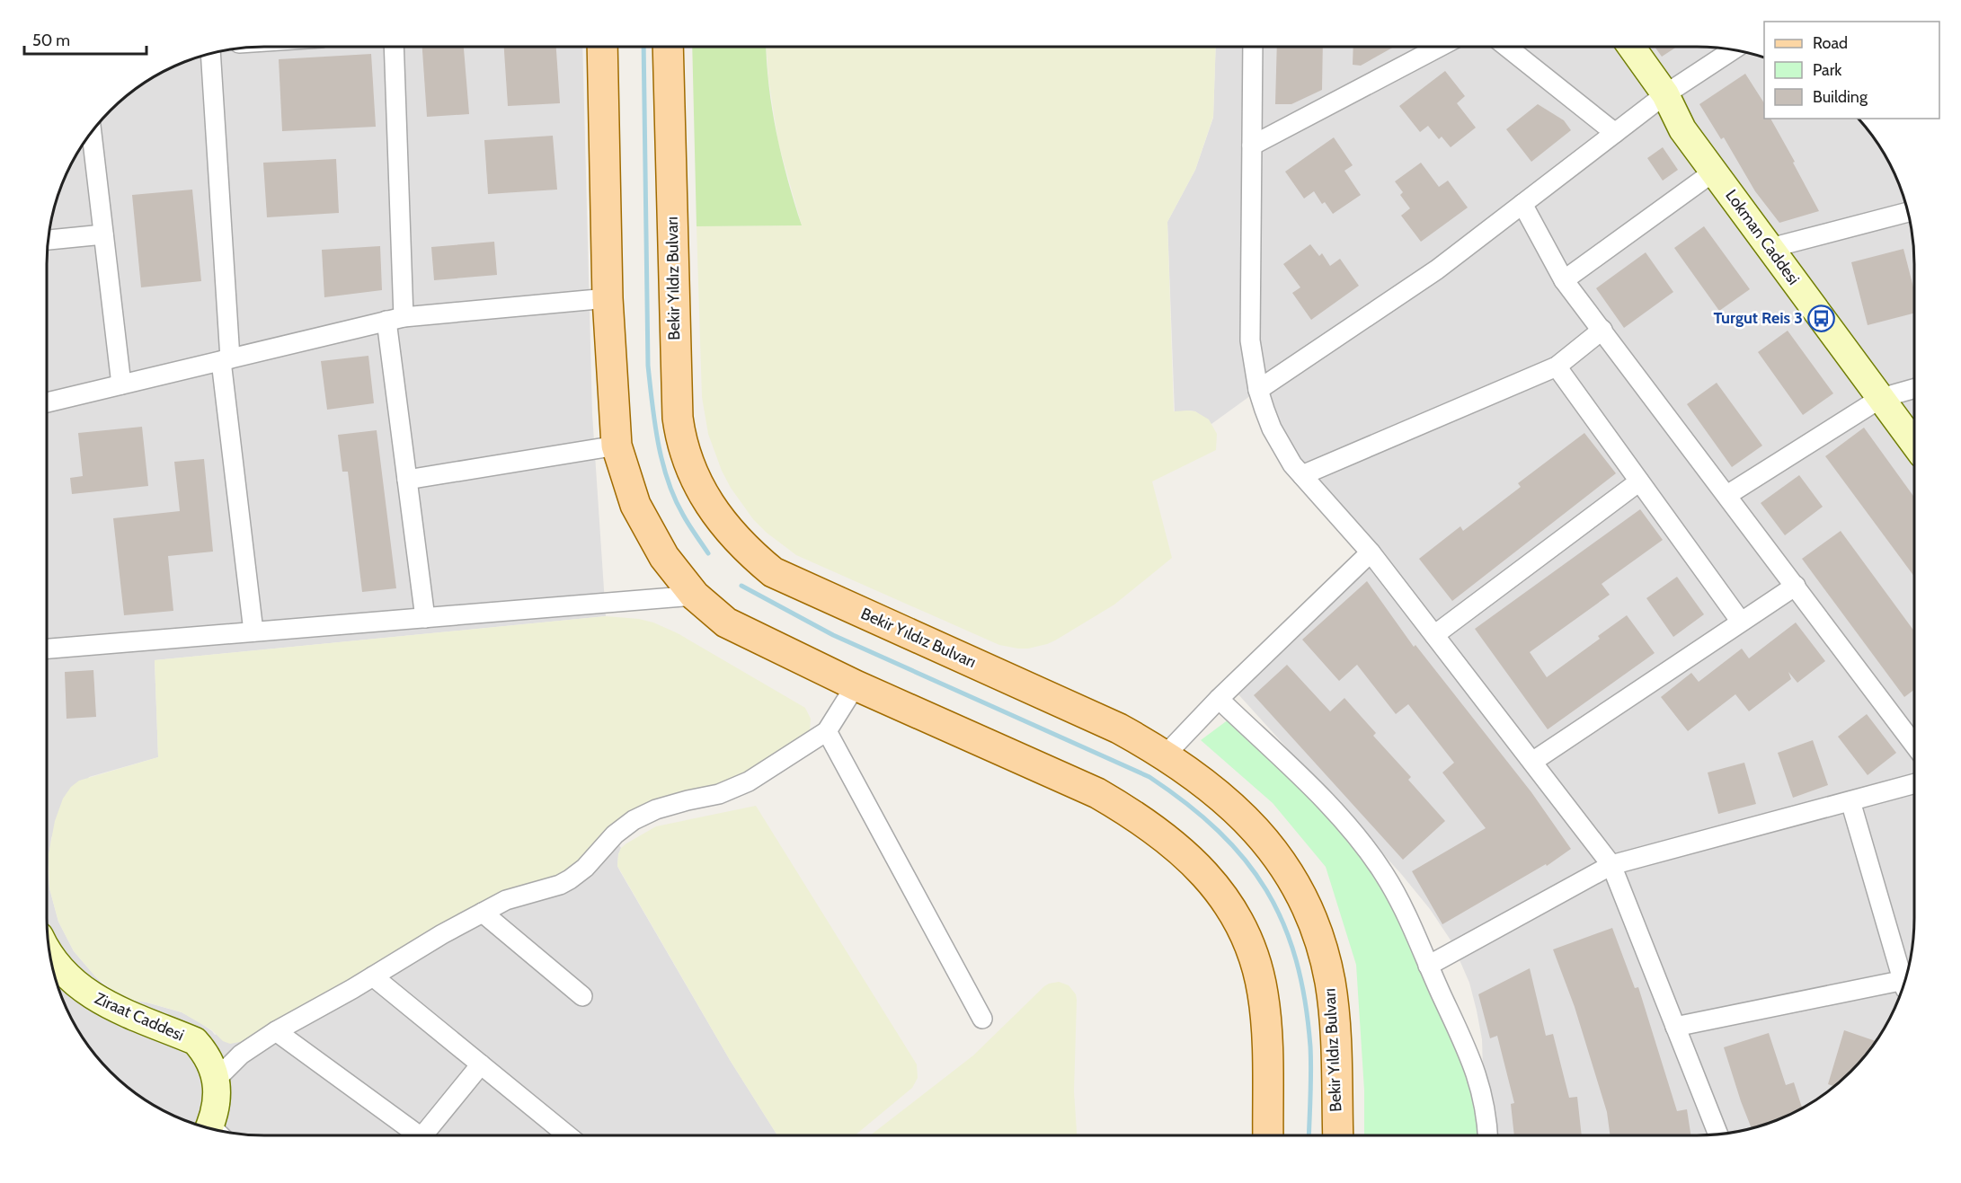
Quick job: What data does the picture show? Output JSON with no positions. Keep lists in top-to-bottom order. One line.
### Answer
{"streets":{"main road":["Bekir Yıldız Bulvarı"],"street":["Lokman Caddesi","Ziraat Caddesi"]},"places":{"bus stop":["Turgut Reis 3"]},"legend":["Road","Park","Building"],"scale_bar":"50 m"}
